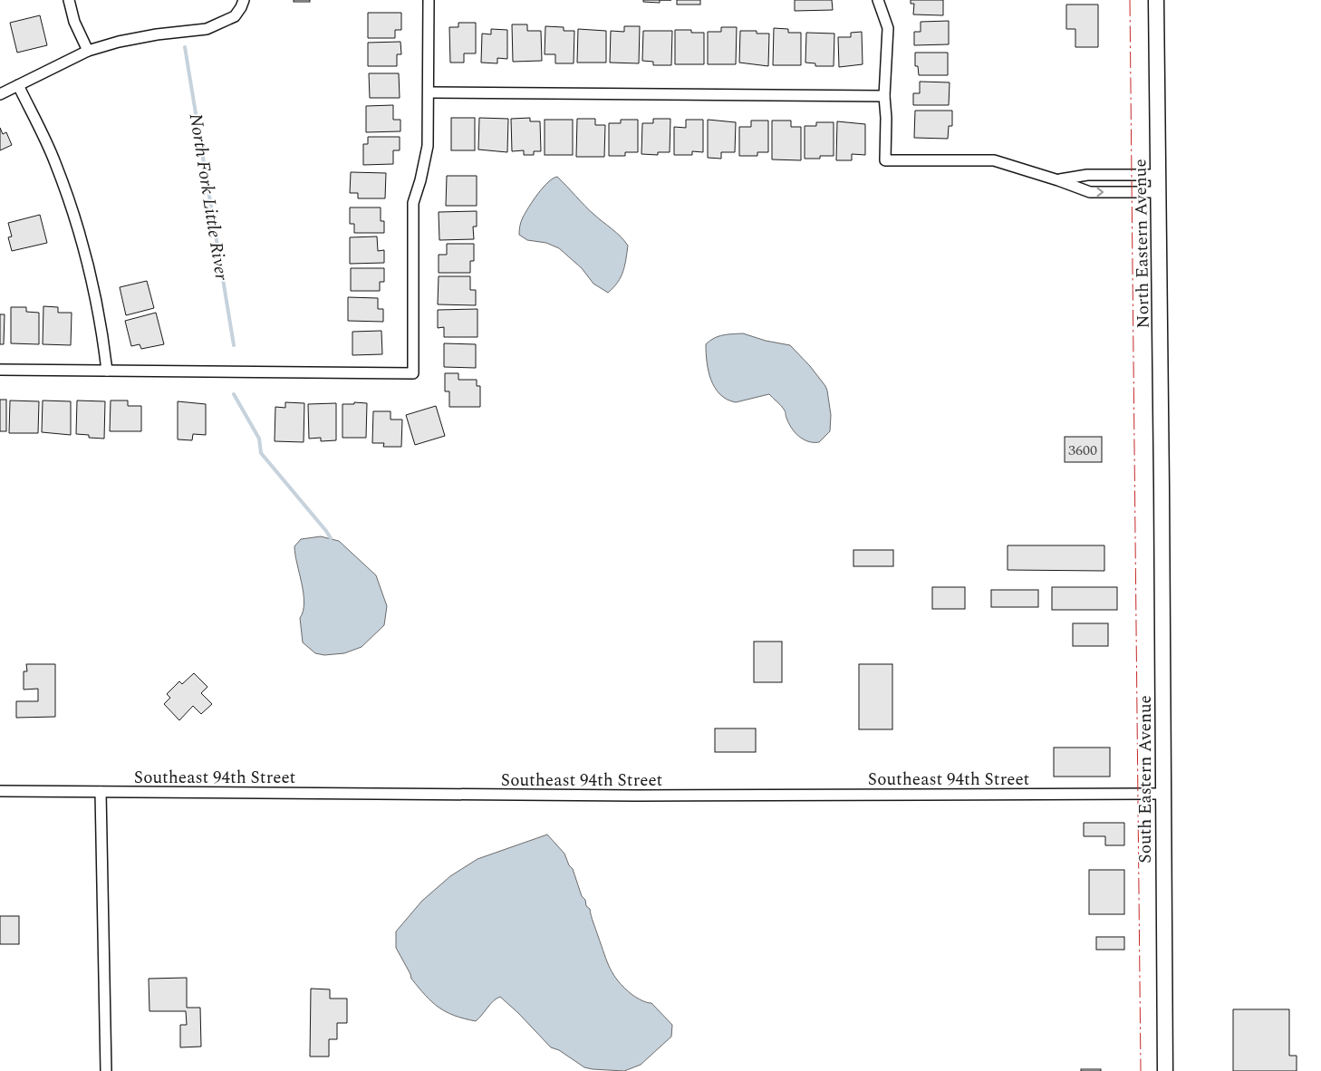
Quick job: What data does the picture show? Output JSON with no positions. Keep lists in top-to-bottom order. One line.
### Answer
{"streets":{"main road":["North Eastern Avenue","South Eastern Avenue"],"street":["Southeast 94th Street"]},"crossings":[["North Eastern Avenue","South Eastern Avenue"],["Southeast 94th Street","South Eastern Avenue"]],"water":["North Fork Little River"],"house_numbers":["3600"]}
